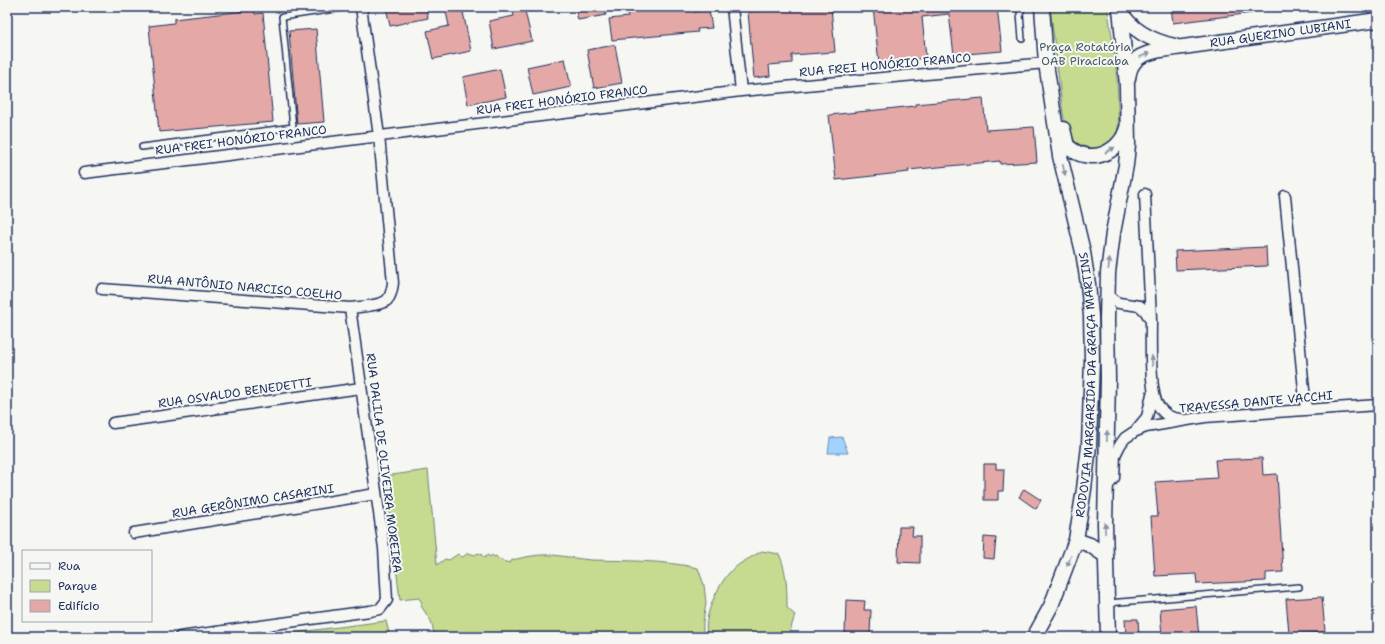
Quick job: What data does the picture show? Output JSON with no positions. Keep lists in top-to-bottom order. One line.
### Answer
{"streets":{"main road":["RUA GUERINO LUBIANI","RODOVIA MARGARIDA DA GRAÇA MARTINS"],"street":["RUA FREI HONÓRIO FRANCO","RUA ANTÔNIO NARCISO COELHO","RUA OSVALDO BENEDETTI","TRAVESSA DANTE VACCHI","RUA DALILA DE OLIVEIRA MOREIRA","RUA GERÔNIMO CASARINI"]},"crossings":[["RUA FREI HONÓRIO FRANCO","RUA ANTÔNIO NARCISO COELHO"],["RUA FREI HONÓRIO FRANCO","RODOVIA MARGARIDA DA GRAÇA MARTINS"],["RUA ANTÔNIO NARCISO COELHO","RUA DALILA DE OLIVEIRA MOREIRA"],["RUA OSVALDO BENEDETTI","RUA DALILA DE OLIVEIRA MOREIRA"],["RUA DALILA DE OLIVEIRA MOREIRA","RUA GERÔNIMO CASARINI"]],"parks":["Praça Rotatória OAB Piracicaba"],"legend":["Rua","Parque","Edifício"]}
